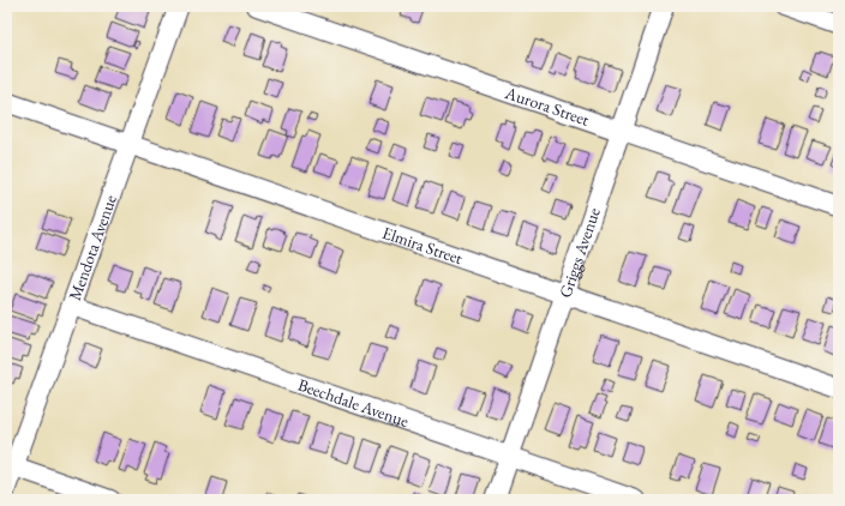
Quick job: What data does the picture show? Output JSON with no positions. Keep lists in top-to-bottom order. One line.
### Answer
{"streets":{"street":["Aurora Street","Elmira Street","Mendota Avenue","Griggs Avenue","Beechdale Avenue"]},"crossings":[["Aurora Street","Griggs Avenue"],["Elmira Street","Mendota Avenue"],["Elmira Street","Griggs Avenue"],["Mendota Avenue","Beechdale Avenue"],["Griggs Avenue","Beechdale Avenue"]]}
